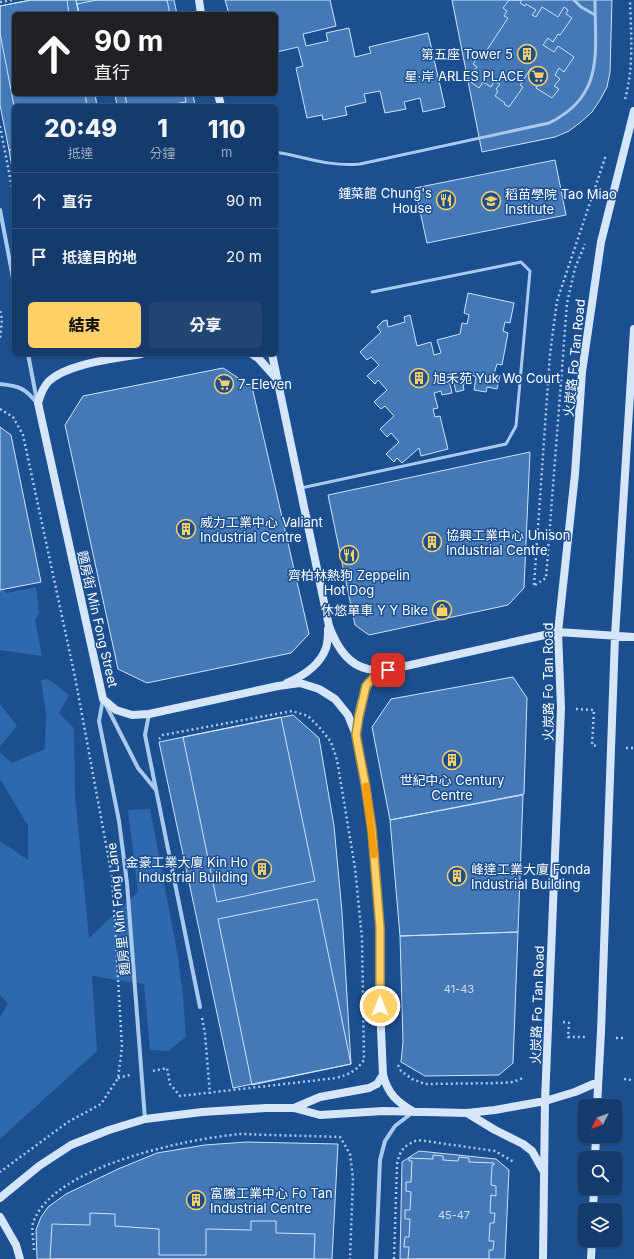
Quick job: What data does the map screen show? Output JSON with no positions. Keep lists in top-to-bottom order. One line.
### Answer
{"streets":{"street":["火炭路 Fo Tan Road","麵房街 Min Fong Street","麵房里 Min Fong Lane"]},"crossings":[["麵房街 Min Fong Street","麵房里 Min Fong Lane"]],"places":{"building":["第五座 Tower 5","旭禾苑 Yuk Wo Court","威力工業中心 Valiant Industrial Centre","協興工業中心 Unison Industrial Centre","世紀中心 Century Centre","金豪工業大廈 Kin Ho Industrial Building","峰達工業大廈 Fonda Industrial Building","富騰工業中心 Fo Tan Industrial Centre"],"supermarket":["星·岸 ARLES PLACE","7-Eleven"],"restaurant":["鍾菜館 Chung's House","齊柏林熱狗 Zeppelin Hot Dog"],"school or university":["稻苗學院 Tao Miao Institute"],"shop":["休悠單車 Y Y Bike"]},"house_numbers":["41-43","45-47"],"north":"bottom left","page":{"turn":["90 m","直行"],"eta":["20:49","抵達","1","分鐘","110","m"],"list":[{"name":"直行","value":"90 m"},{"name":"抵達目的地","value":"20 m"}],"buttons":["結束","分享"]}}
